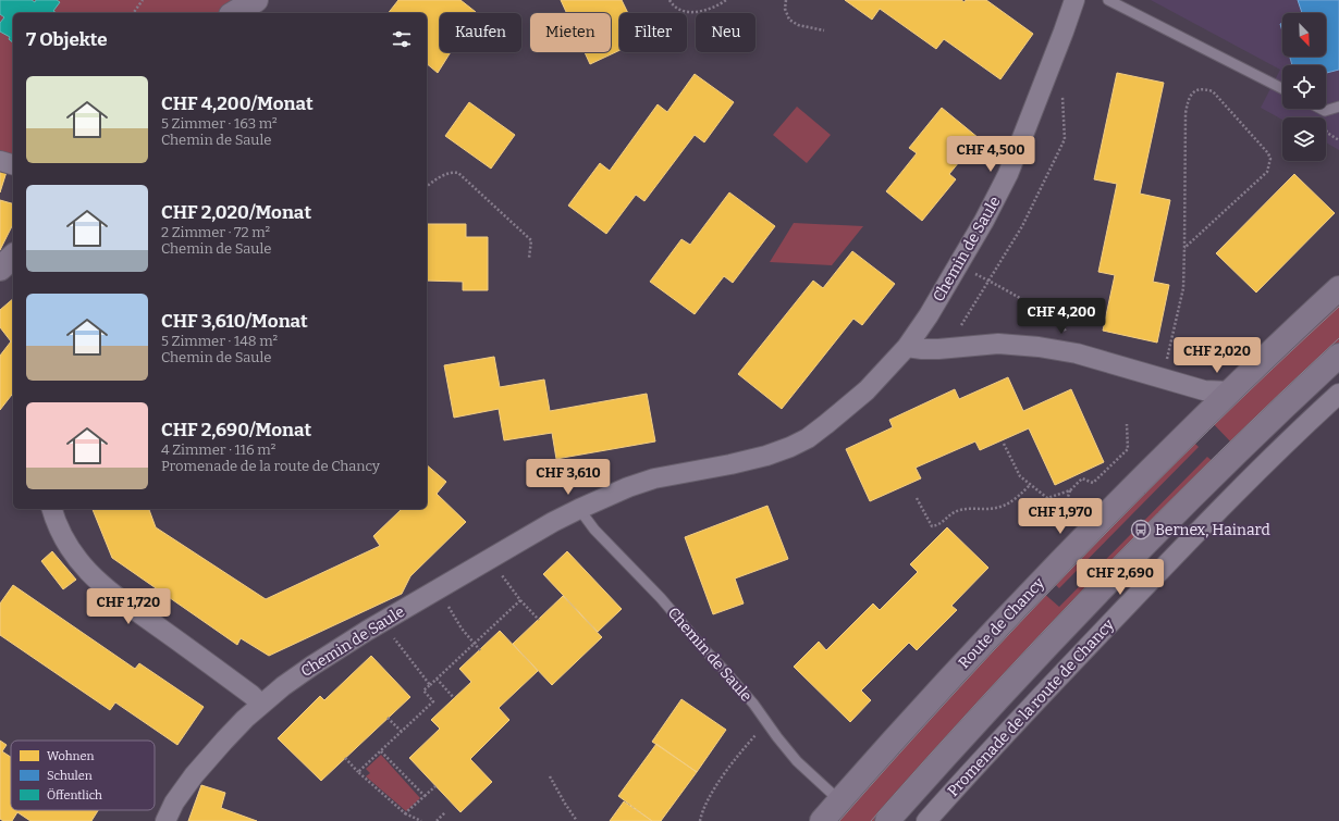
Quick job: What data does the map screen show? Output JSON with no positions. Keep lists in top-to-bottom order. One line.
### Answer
{"streets":{"main road":["Route de Chancy"],"street":["Chemin de Saule","Promenade de la route de Chancy"]},"crossings":[["Chemin de Saule","Route de Chancy"]],"places":{"bus stop":["Bernex, Hainard"]},"legend":["Wohnen","Schulen","Öffentlich"],"north":"bottom right","page":{"chip":["Kaufen","Mieten","Filter","Neu"],"heading":"7 Objekte","list":[{"name":"CHF 4,200/Monat","note":"5 Zimmer · 163 m² · Chemin de Saule"},{"name":"CHF 2,020/Monat","note":"2 Zimmer · 72 m² · Chemin de Saule"},{"name":"CHF 3,610/Monat","note":"5 Zimmer · 148 m² · Chemin de Saule"},{"name":"CHF 2,690/Monat","note":"4 Zimmer · 116 m² · Promenade de la route de Chancy"}],"price":["CHF 4,500","CHF 4,200","CHF 2,020","CHF 3,610","CHF 1,970","CHF 2,690","CHF 1,720"]}}
